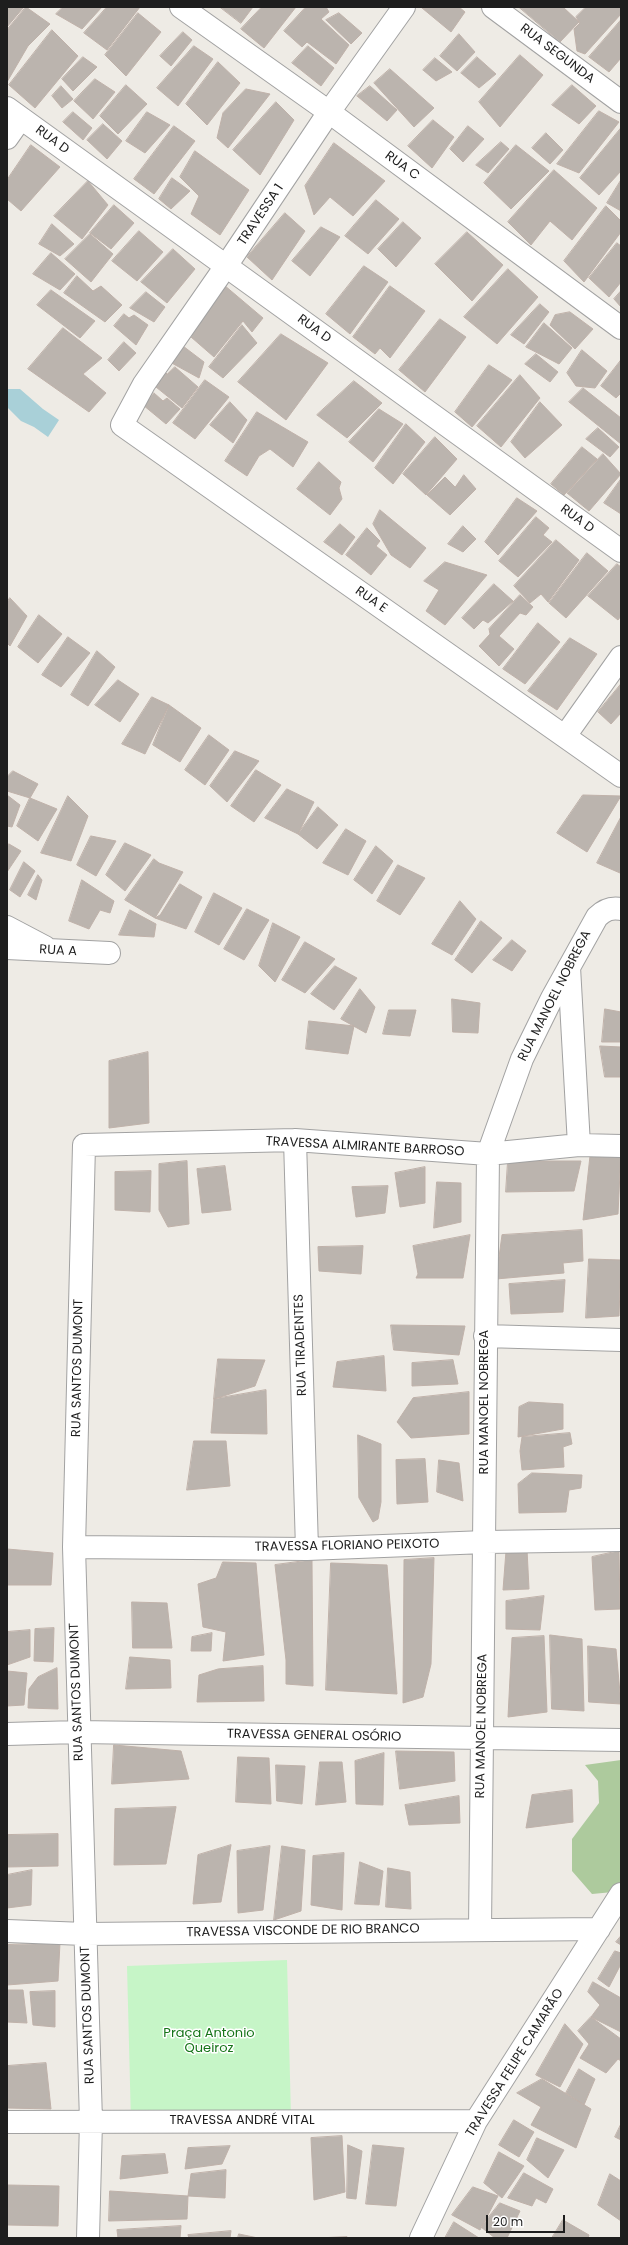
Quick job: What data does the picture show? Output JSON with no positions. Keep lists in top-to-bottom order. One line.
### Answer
{"streets":{"street":["RUA SEGUNDA","RUA D","RUA C","TRAVESSA 1","RUA E","RUA A","RUA MANOEL NOBREGA","TRAVESSA ALMIRANTE BARROSO","RUA TIRADENTES","RUA SANTOS DUMONT","TRAVESSA FLORIANO PEIXOTO","TRAVESSA GENERAL OSÓRIO","TRAVESSA VISCONDE DE RIO BRANCO","TRAVESSA FELIPE CAMARÃO","TRAVESSA ANDRÉ VITAL"]},"crossings":[["RUA D","TRAVESSA 1"],["RUA C","TRAVESSA 1"],["TRAVESSA 1","RUA E"],["RUA MANOEL NOBREGA","TRAVESSA ALMIRANTE BARROSO"],["RUA MANOEL NOBREGA","TRAVESSA FLORIANO PEIXOTO"],["RUA MANOEL NOBREGA","TRAVESSA GENERAL OSÓRIO"],["RUA MANOEL NOBREGA","TRAVESSA VISCONDE DE RIO BRANCO"],["TRAVESSA ALMIRANTE BARROSO","RUA TIRADENTES"],["TRAVESSA ALMIRANTE BARROSO","RUA SANTOS DUMONT"],["RUA TIRADENTES","TRAVESSA FLORIANO PEIXOTO"],["RUA SANTOS DUMONT","TRAVESSA FLORIANO PEIXOTO"],["RUA SANTOS DUMONT","TRAVESSA GENERAL OSÓRIO"],["RUA SANTOS DUMONT","TRAVESSA VISCONDE DE RIO BRANCO"],["RUA SANTOS DUMONT","TRAVESSA ANDRÉ VITAL"],["TRAVESSA VISCONDE DE RIO BRANCO","TRAVESSA FELIPE CAMARÃO"],["TRAVESSA FELIPE CAMARÃO","TRAVESSA ANDRÉ VITAL"]],"parks":["Praça Antonio Queiroz"],"scale_bar":"20 m"}
